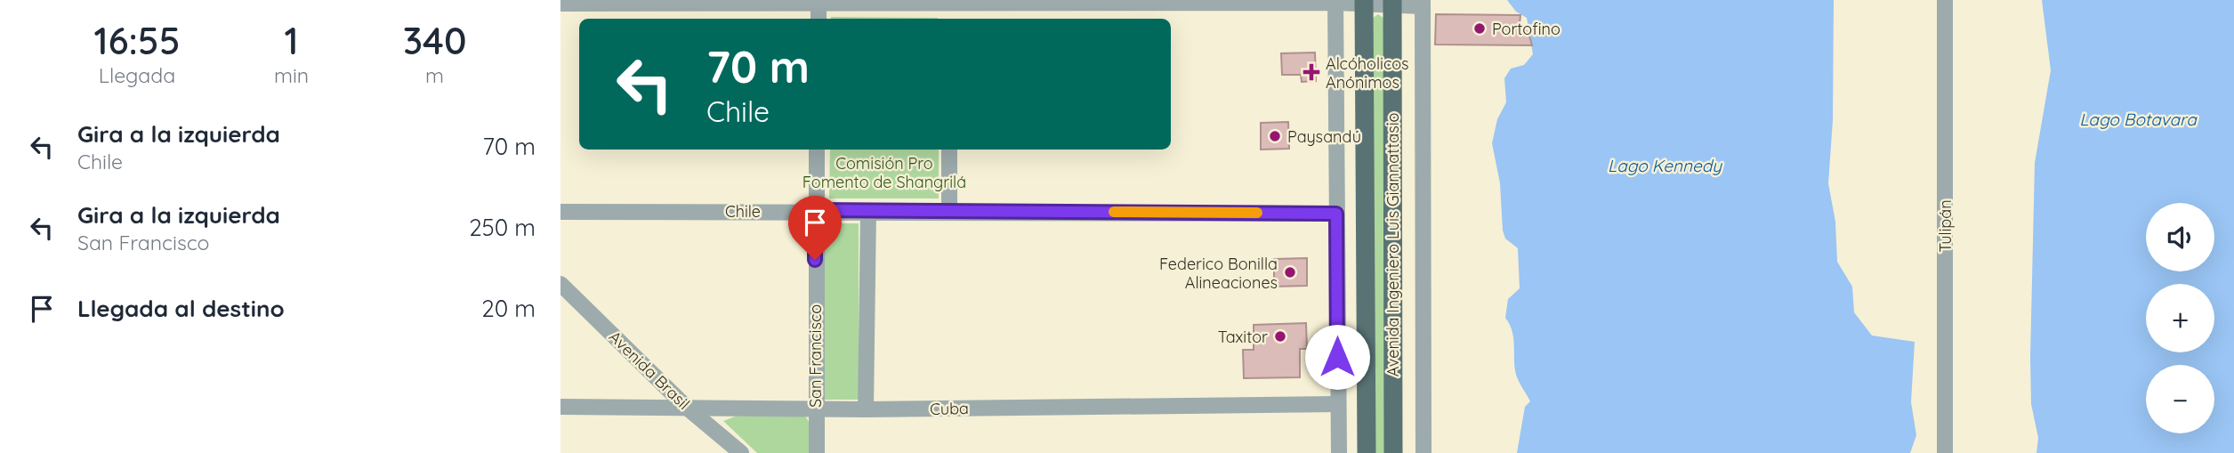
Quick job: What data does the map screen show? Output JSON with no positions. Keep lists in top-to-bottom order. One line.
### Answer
{"streets":{"main road":["Avenida Ingeniero Luis Giannattasio"],"street":["Chile","Tulipán","San Francisco","Avenida Brasil","Cuba"]},"crossings":[["Chile","San Francisco"],["San Francisco","Cuba"],["Avenida Brasil","Cuba"]],"water":["Lago Botavara","Lago Kennedy"],"parks":["Comisión Pro Fomento de Shangrilá"],"places":{"other":["Portofino","Paysandú","Federico Bonilla Alineaciones","Taxitor"],"health":["Alcóholicos Anónimos"]},"page":{"eta":["16:55","Llegada","1","min","340","m"],"turn":["70 m","Chile"],"list":[{"name":"Gira a la izquierda","note":"Chile","value":"70 m"},{"name":"Gira a la izquierda","note":"San Francisco","value":"250 m"},{"name":"Llegada al destino","value":"20 m"}],"map_buttons":["+","−"]}}
